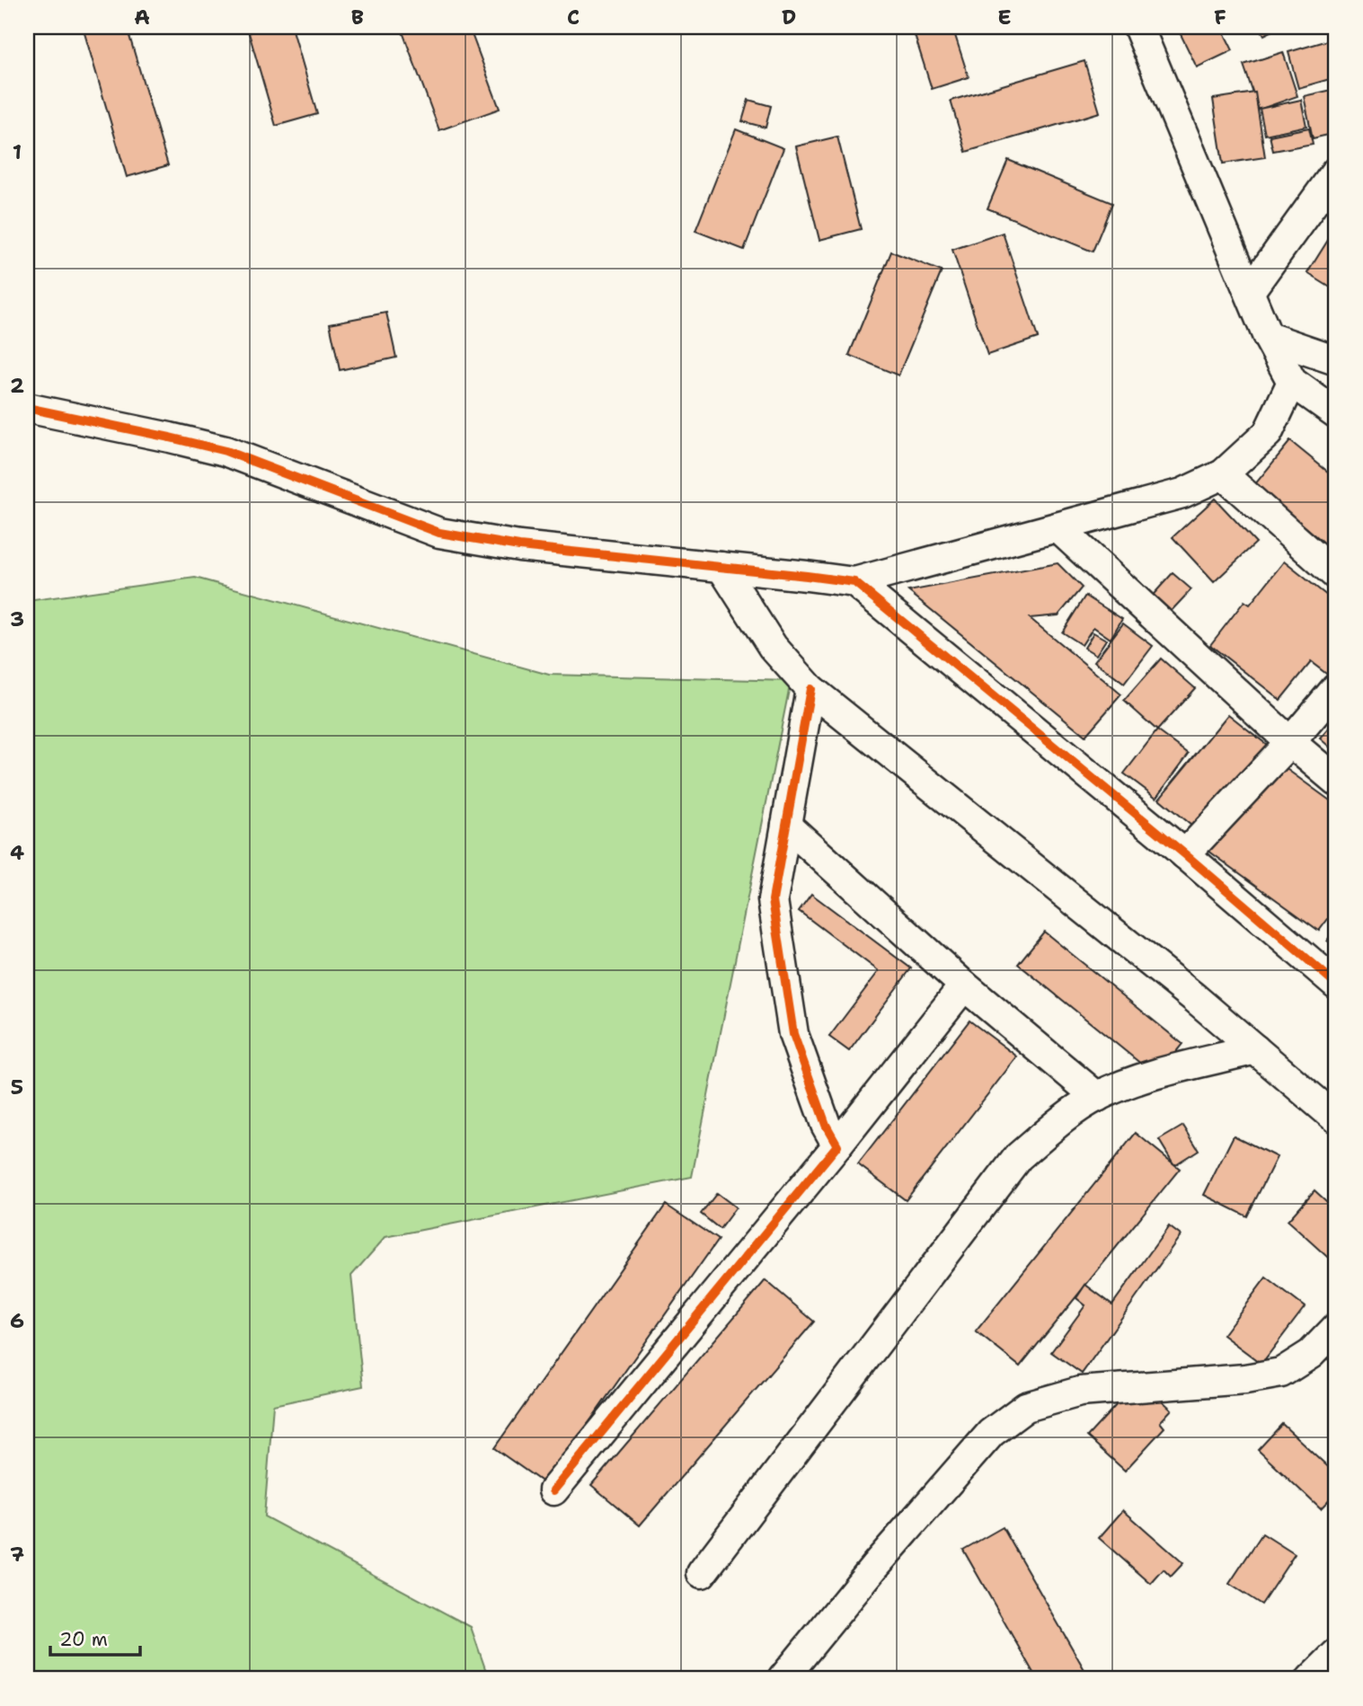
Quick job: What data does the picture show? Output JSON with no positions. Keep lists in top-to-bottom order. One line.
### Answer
{"scale_bar":"20 m","grid":{"columns":["A","B","C","D","E","F"],"rows":["1","2","3","4","5","6","7"]}}
